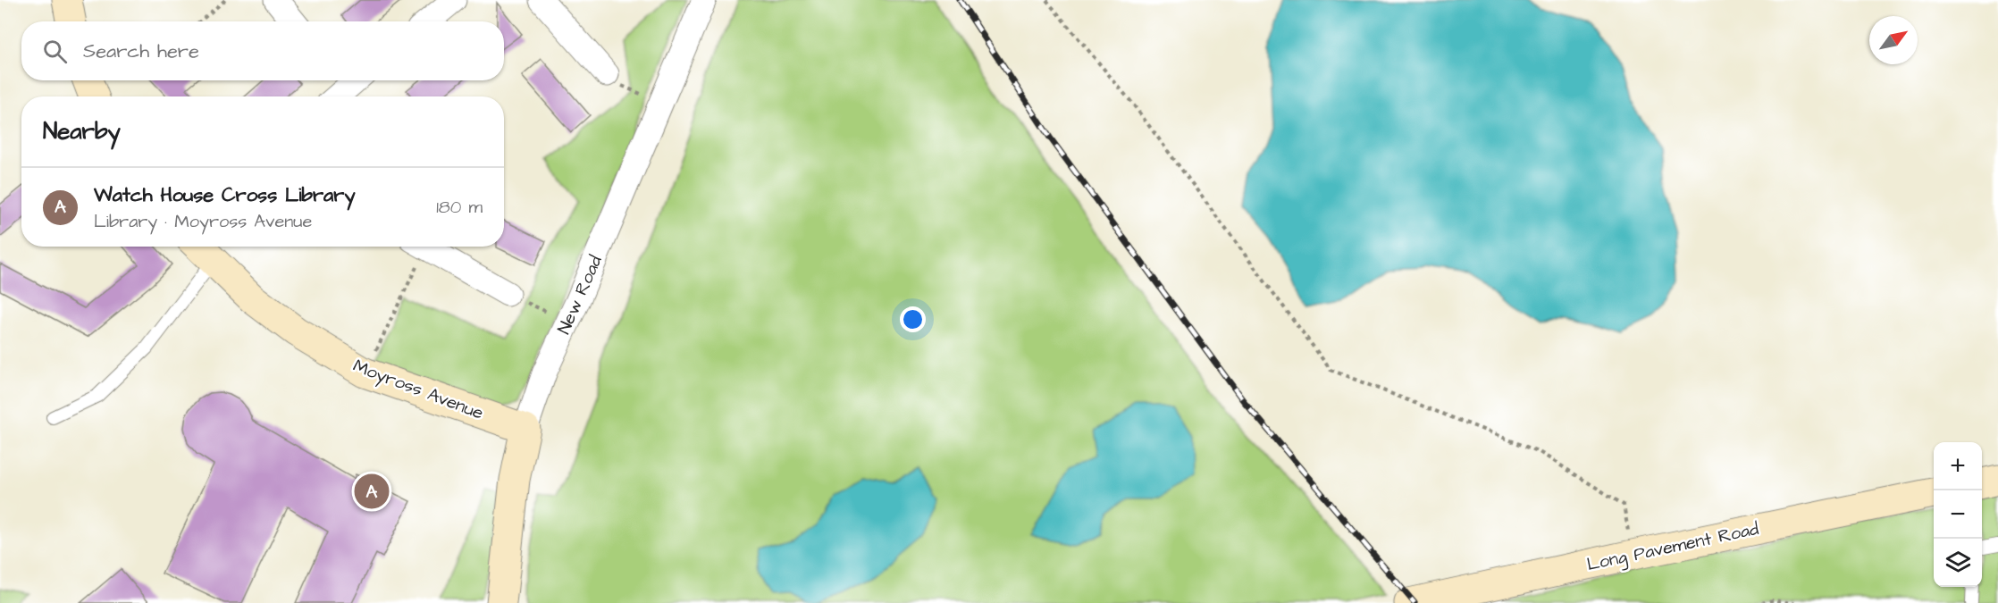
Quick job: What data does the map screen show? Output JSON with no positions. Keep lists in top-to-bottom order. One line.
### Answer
{"streets":{"street":["New Road","Moyross Avenue","Long Pavement Road"]},"crossings":[["New Road","Moyross Avenue"]],"north":"top right","page":{"search":"Search here","heading":"Nearby","list":[{"mark":"A","name":"Watch House Cross Library","note":"Library · Moyross Avenue","value":"180 m"}],"map_buttons":["+","−"],"pins":"A"}}
